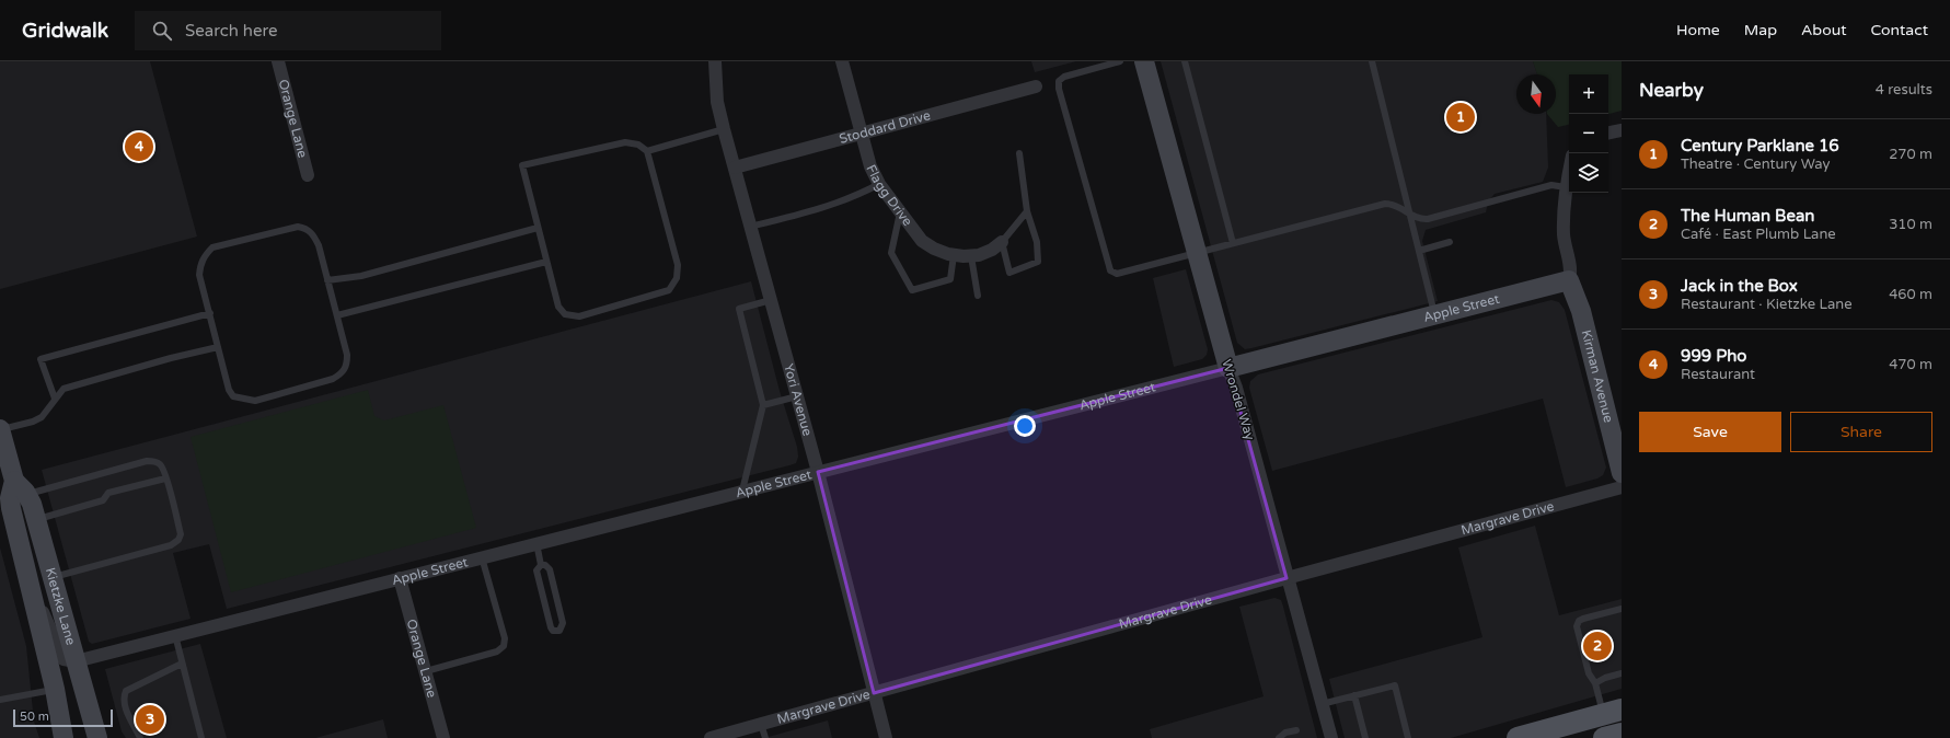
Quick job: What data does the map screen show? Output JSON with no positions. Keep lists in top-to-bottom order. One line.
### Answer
{"streets":{"street":["Orange Lane","Stoddard Drive","Flagg Drive","Apple Street","Kirman Avenue","Yori Avenue","Wrondel Way","Margrave Drive","Kietzke Lane"]},"crossings":[["Orange Lane","Apple Street"],["Stoddard Drive","Flagg Drive"],["Stoddard Drive","Yori Avenue"],["Apple Street","Kirman Avenue"],["Apple Street","Yori Avenue"],["Apple Street","Wrondel Way"],["Apple Street","Kietzke Lane"],["Yori Avenue","Margrave Drive"],["Wrondel Way","Margrave Drive"]],"scale_bar":"50 m","north":"bottom","page":{"header":"Gridwalk","search":"Search here","nav":["Home","Map","About","Contact"],"heading":["Nearby","4 results"],"map_buttons":["+","−"],"pins":["1","4","2","3"],"list":[{"mark":"1","name":"Century Parklane 16","note":"Theatre · Century Way","value":"270 m"},{"mark":"2","name":"The Human Bean","note":"Café · East Plumb Lane","value":"310 m"},{"mark":"3","name":"Jack in the Box","note":"Restaurant · Kietzke Lane","value":"460 m"},{"mark":"4","name":"999 Pho","note":"Restaurant","value":"470 m"}],"buttons":["Save","Share"],"scale":"50 m"}}
